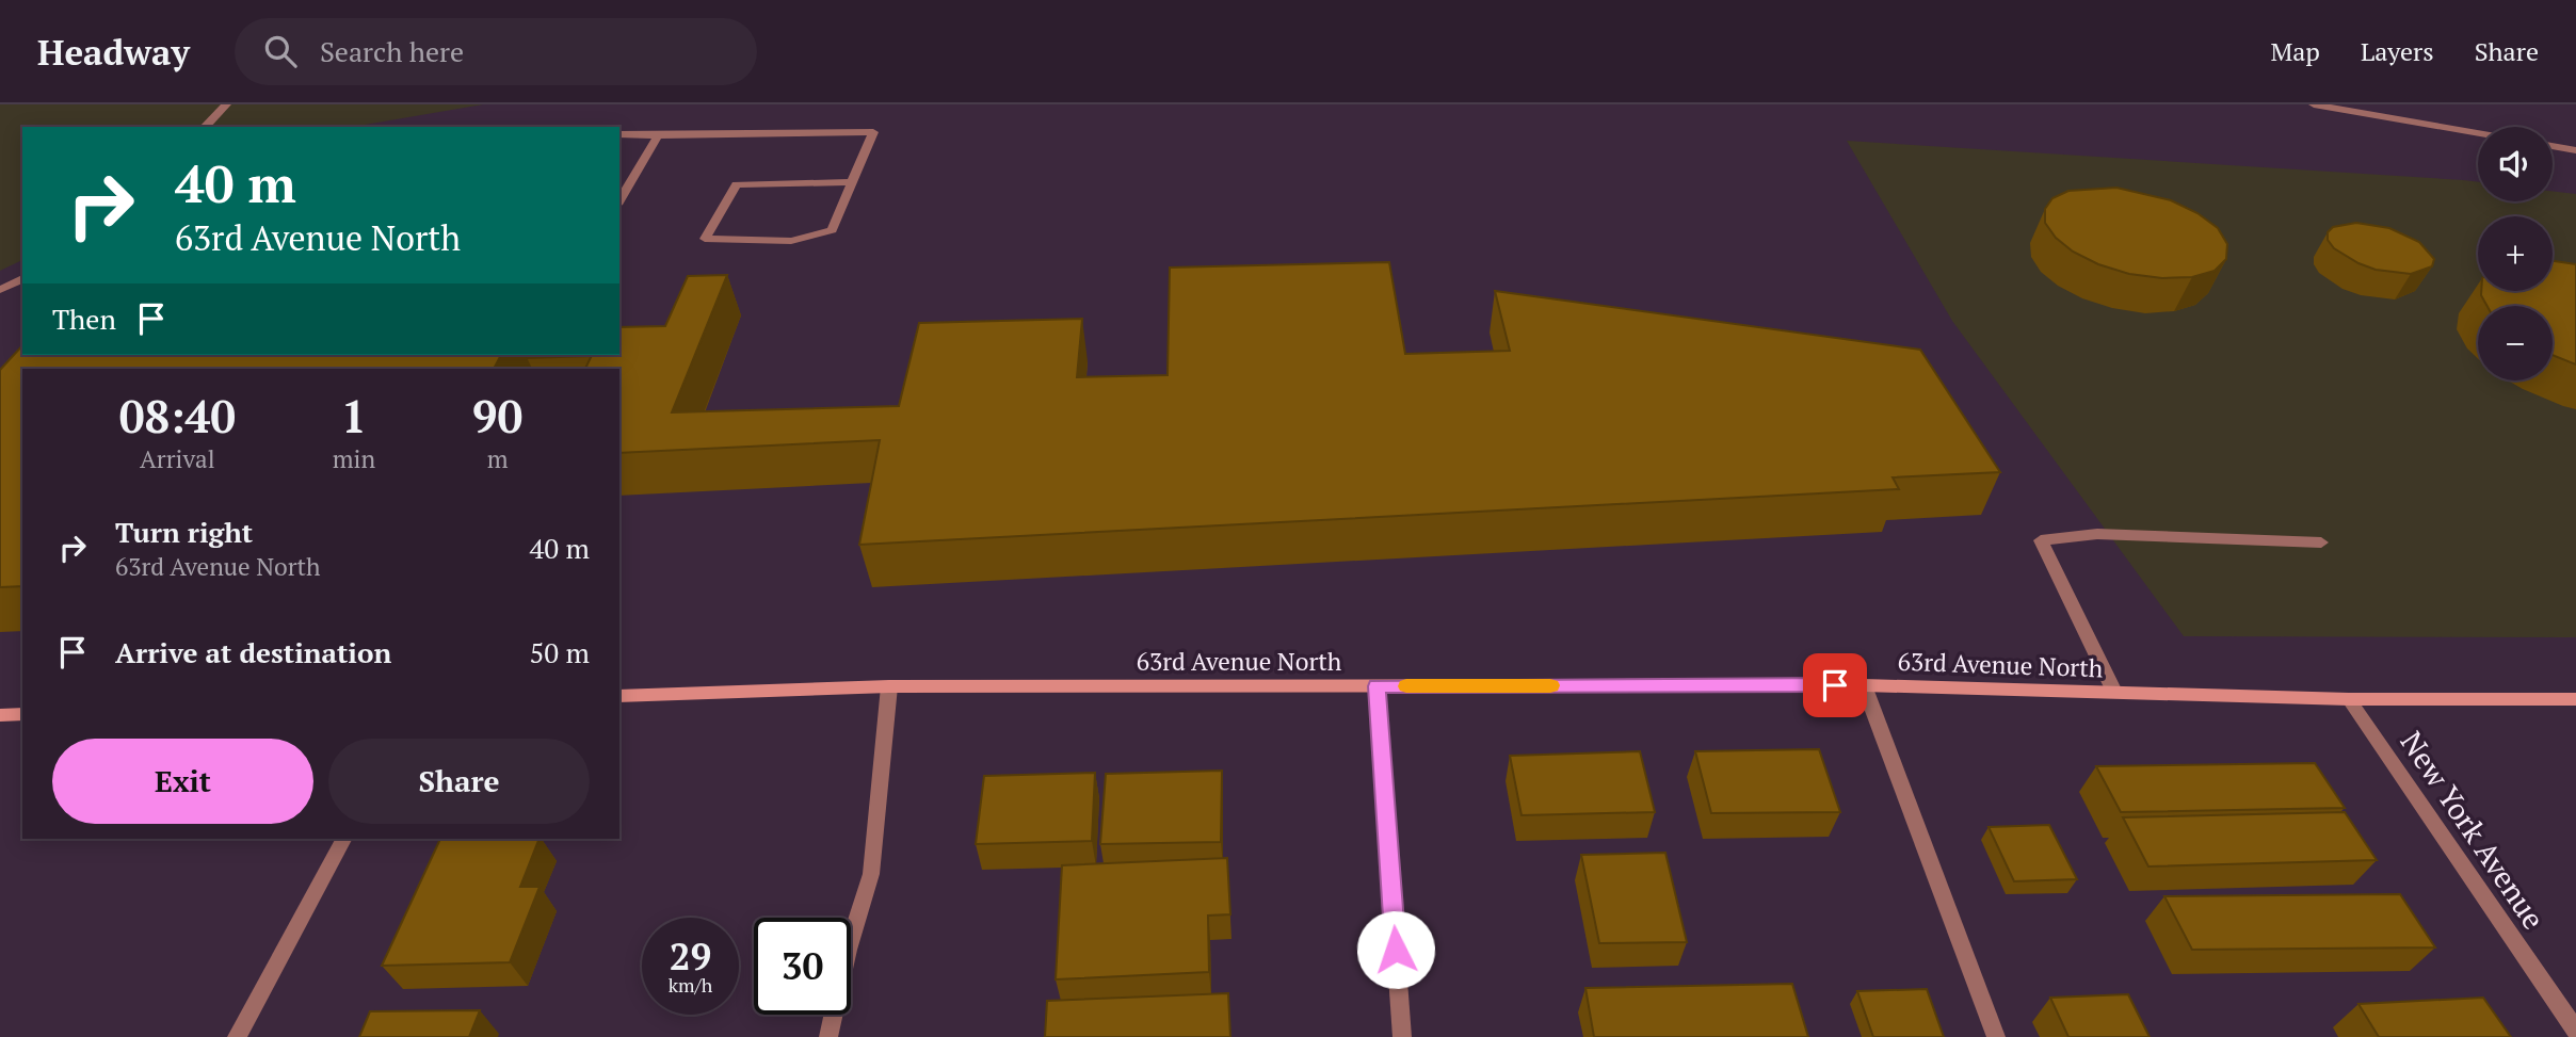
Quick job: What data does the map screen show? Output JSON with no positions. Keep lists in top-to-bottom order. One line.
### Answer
{"streets":{"street":["63rd Avenue North","New York Avenue"]},"crossings":[["63rd Avenue North","New York Avenue"]],"page":{"header":"Headway","search":"Search here","nav":["Map","Layers","Share"],"map_buttons":["+","−"],"turn":["40 m","63rd Avenue North"],"then":"Then","eta":["08:40","Arrival","1","min","90","m"],"list":[{"name":"Turn right","note":"63rd Avenue North","value":"40 m"},{"name":"Arrive at destination","value":"50 m"}],"buttons":["Exit","Share"],"speed":"29 km/h","limit":"30"}}
